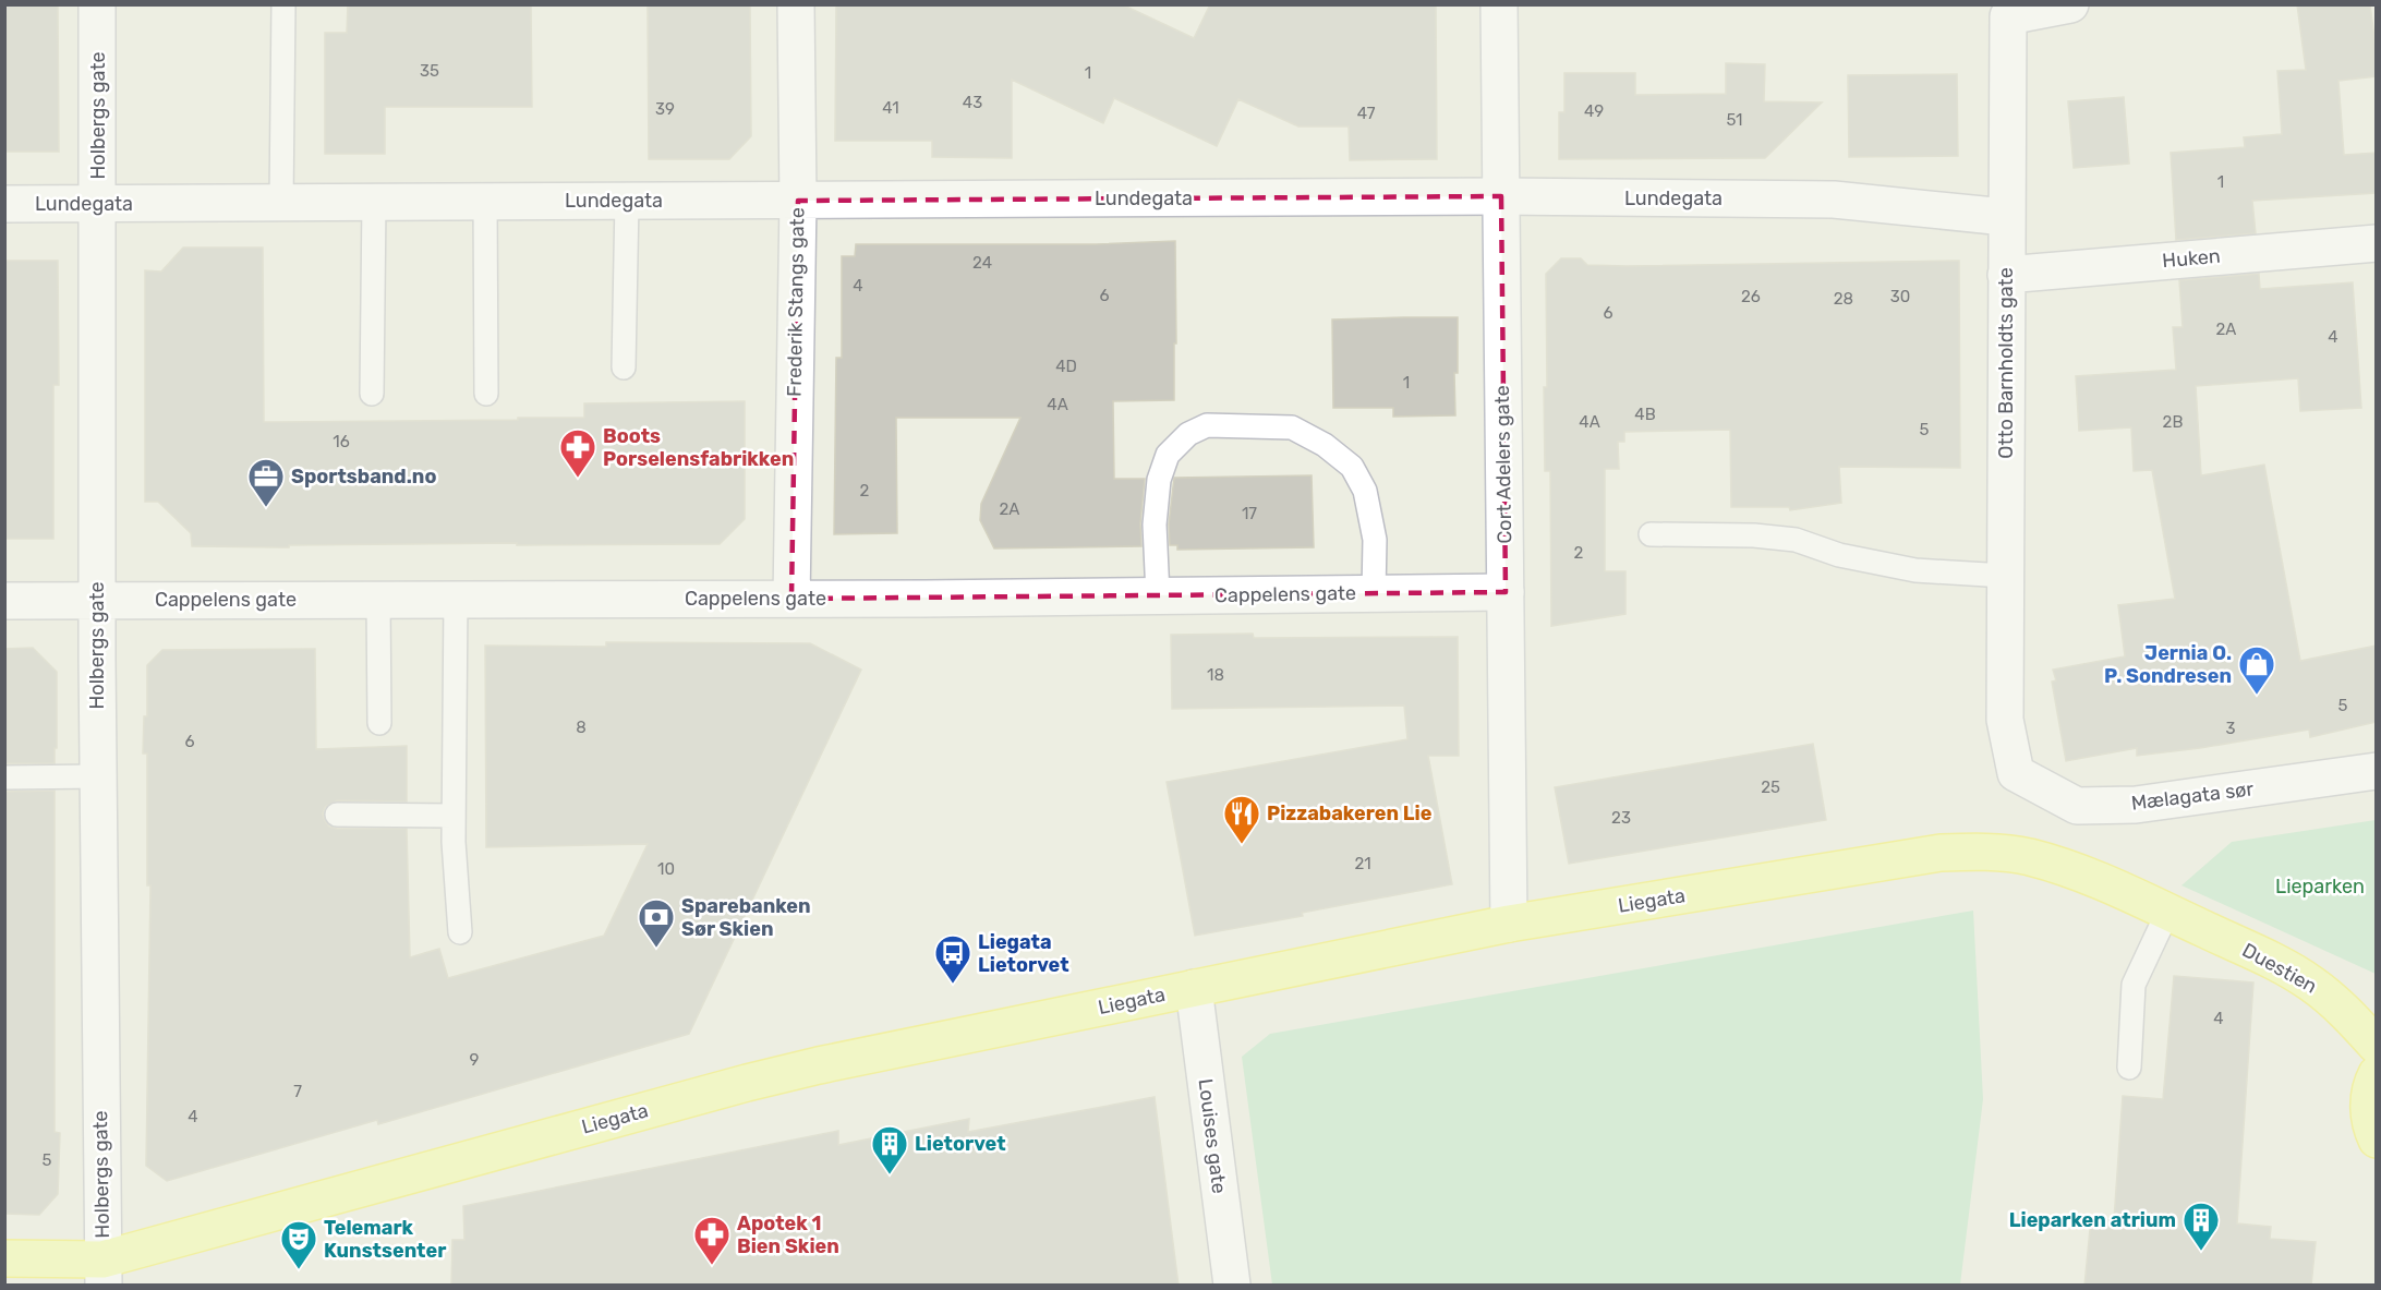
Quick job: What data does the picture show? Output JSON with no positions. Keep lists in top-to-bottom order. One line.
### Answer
{"streets":{"main road":["Liegata","Duestien"],"street":["Holbergs gate","Lundegata","Huken","Frederik Stangs gate","Otto Barnholdts gate","Cort Adelers gate","Cappelens gate","Mælagata sør","Louises gate"]},"crossings":[["Holbergs gate","Lundegata"],["Holbergs gate","Cappelens gate"],["Holbergs gate","Liegata"],["Lundegata","Frederik Stangs gate"],["Lundegata","Otto Barnholdts gate"],["Lundegata","Cort Adelers gate"],["Huken","Otto Barnholdts gate"],["Frederik Stangs gate","Cappelens gate"],["Otto Barnholdts gate","Mælagata sør"],["Cort Adelers gate","Cappelens gate"],["Cort Adelers gate","Liegata"],["Liegata","Duestien"],["Liegata","Louises gate"]],"parks":["Lieparken"],"places":{"pharmacy":["Boots Porselensfabrikken","Apotek 1 Bien Skien"],"office":["Sportsband.no"],"shop":["Jernia O. P. Sondresen"],"restaurant":["Pizzabakeren Lie"],"bank":["Sparebanken Sør Skien"],"bus stop":["Liegata Lietorvet"],"building":["Lietorvet","Lieparken atrium"],"theatre":["Telemark Kunstsenter"]},"house_numbers":["35","1","43","41","39","49","47","51","1","24","4","6","26","30","28","6","2A","4","4D","1","4A","4B","4A","2B","5","16","2","2A","17","2","18","5","8","3","6","25","23","21","10","4","9","7","4","5"]}
